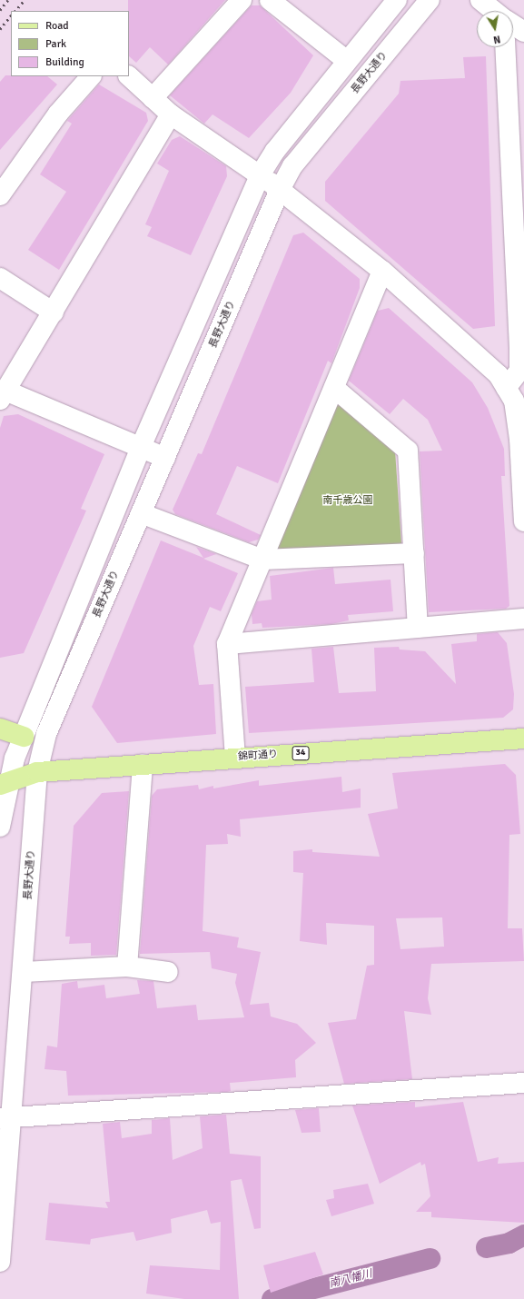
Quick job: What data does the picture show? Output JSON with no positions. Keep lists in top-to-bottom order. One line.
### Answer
{"streets":{"main road":["34","錦町通り"],"street":["長野大通り"]},"crossings":[["長野大通り","34"],["長野大通り","錦町通り"],["34","錦町通り"]],"water":["南八幡川"],"parks":["南千歳公園"],"legend":["Road","Park","Building"],"north":"bottom"}
